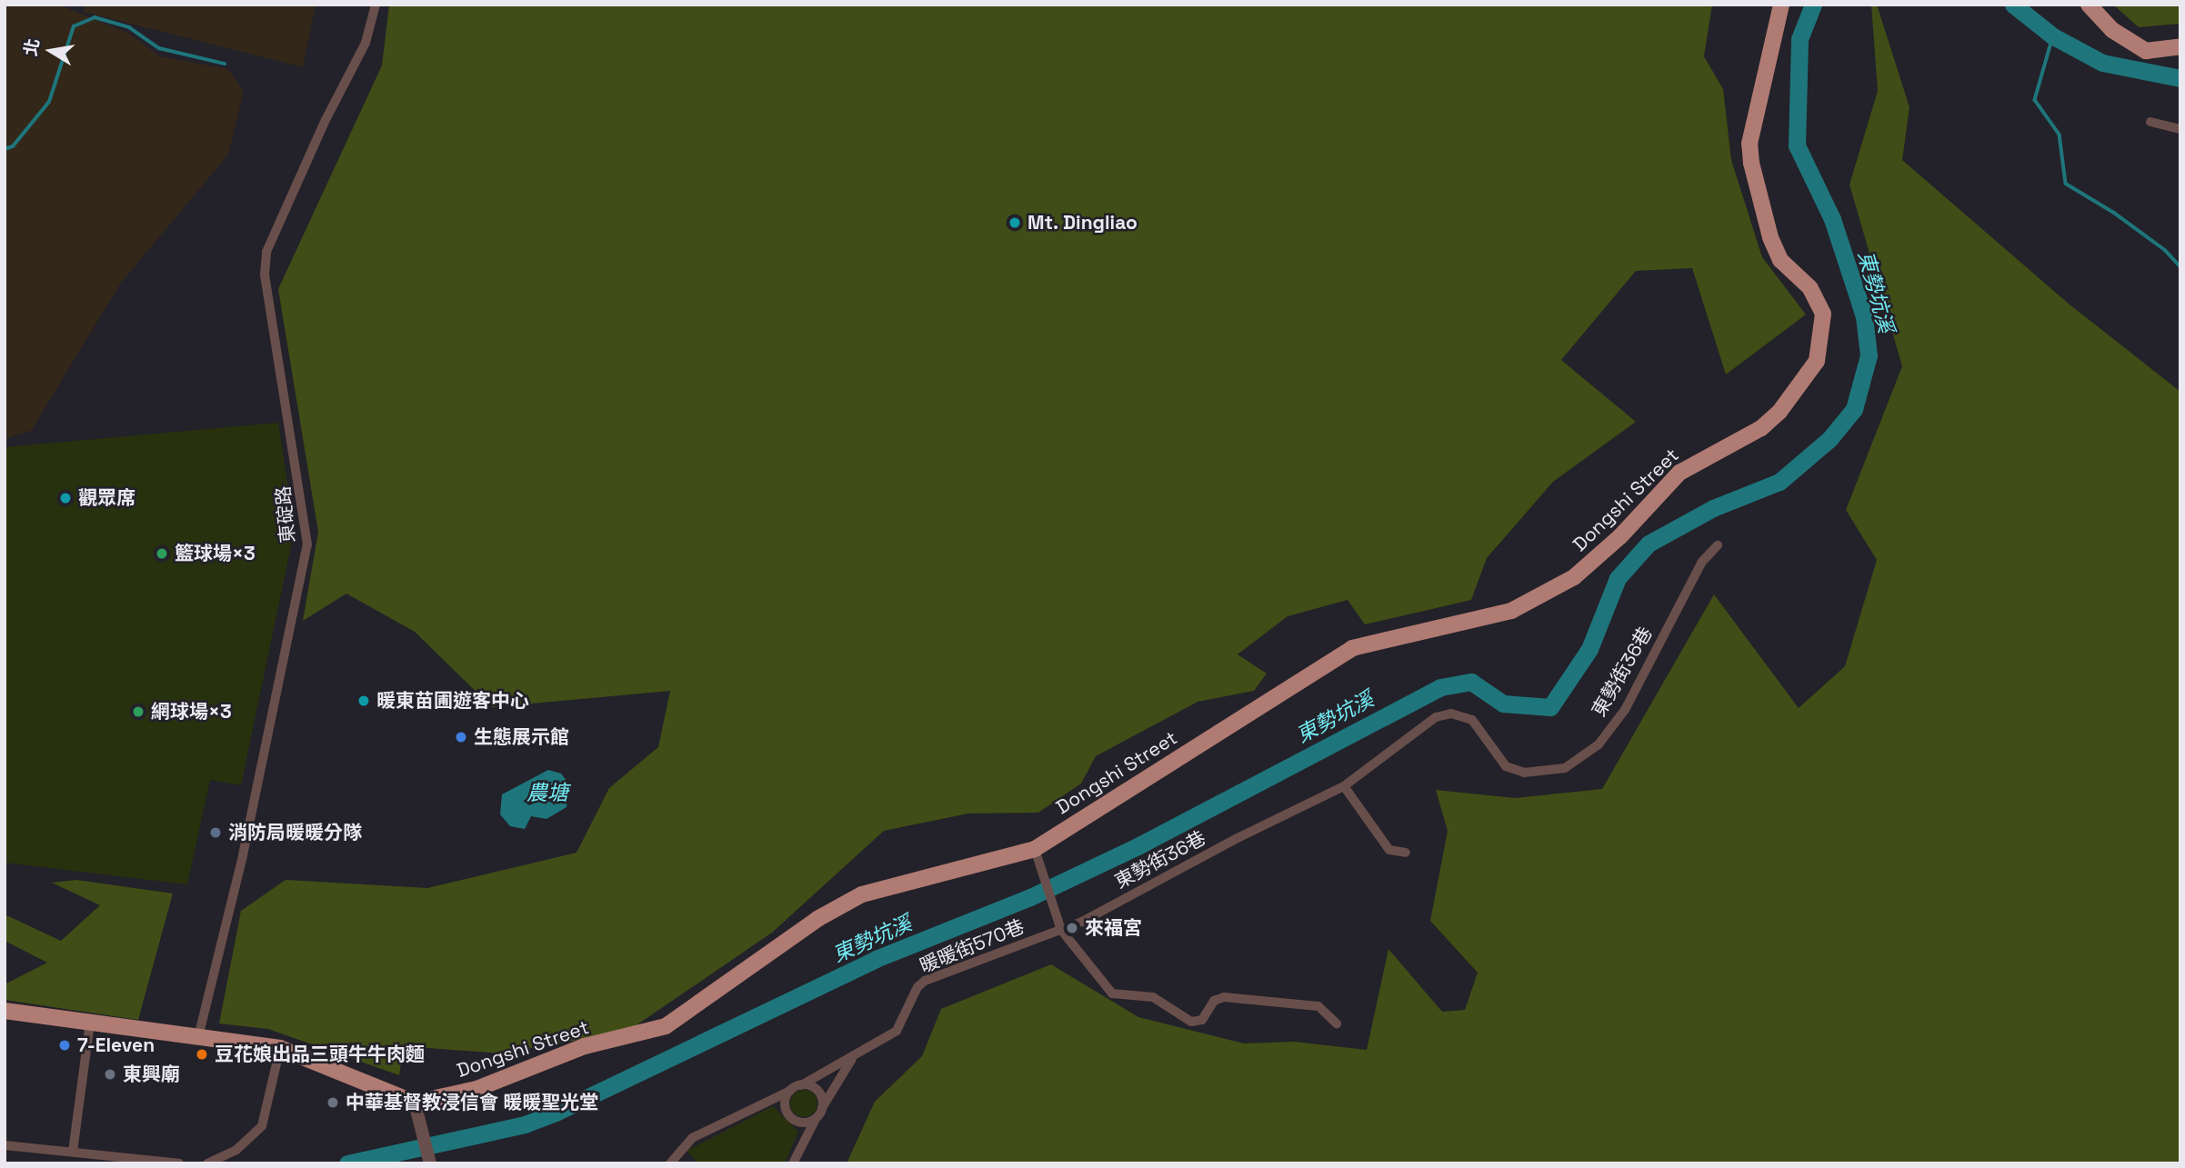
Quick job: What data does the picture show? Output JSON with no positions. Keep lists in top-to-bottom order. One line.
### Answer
{"streets":{"main road":["Dongshi Street"],"street":["東碇路","東勢街36巷","暖暖街570巷"]},"crossings":[["東勢街36巷","暖暖街570巷"]],"water":["東勢坑溪","農塘"],"places":["Mt. Dingliao","觀眾席","籃球場×3","暖東苗圃遊客中心","網球場×3","生態展示館","消防局暖暖分隊","來福宮","7-Eleven","豆花娘出品三頭牛牛肉麵","東興廟","中華基督教浸信會 暖暖聖光堂"],"north":"left"}
